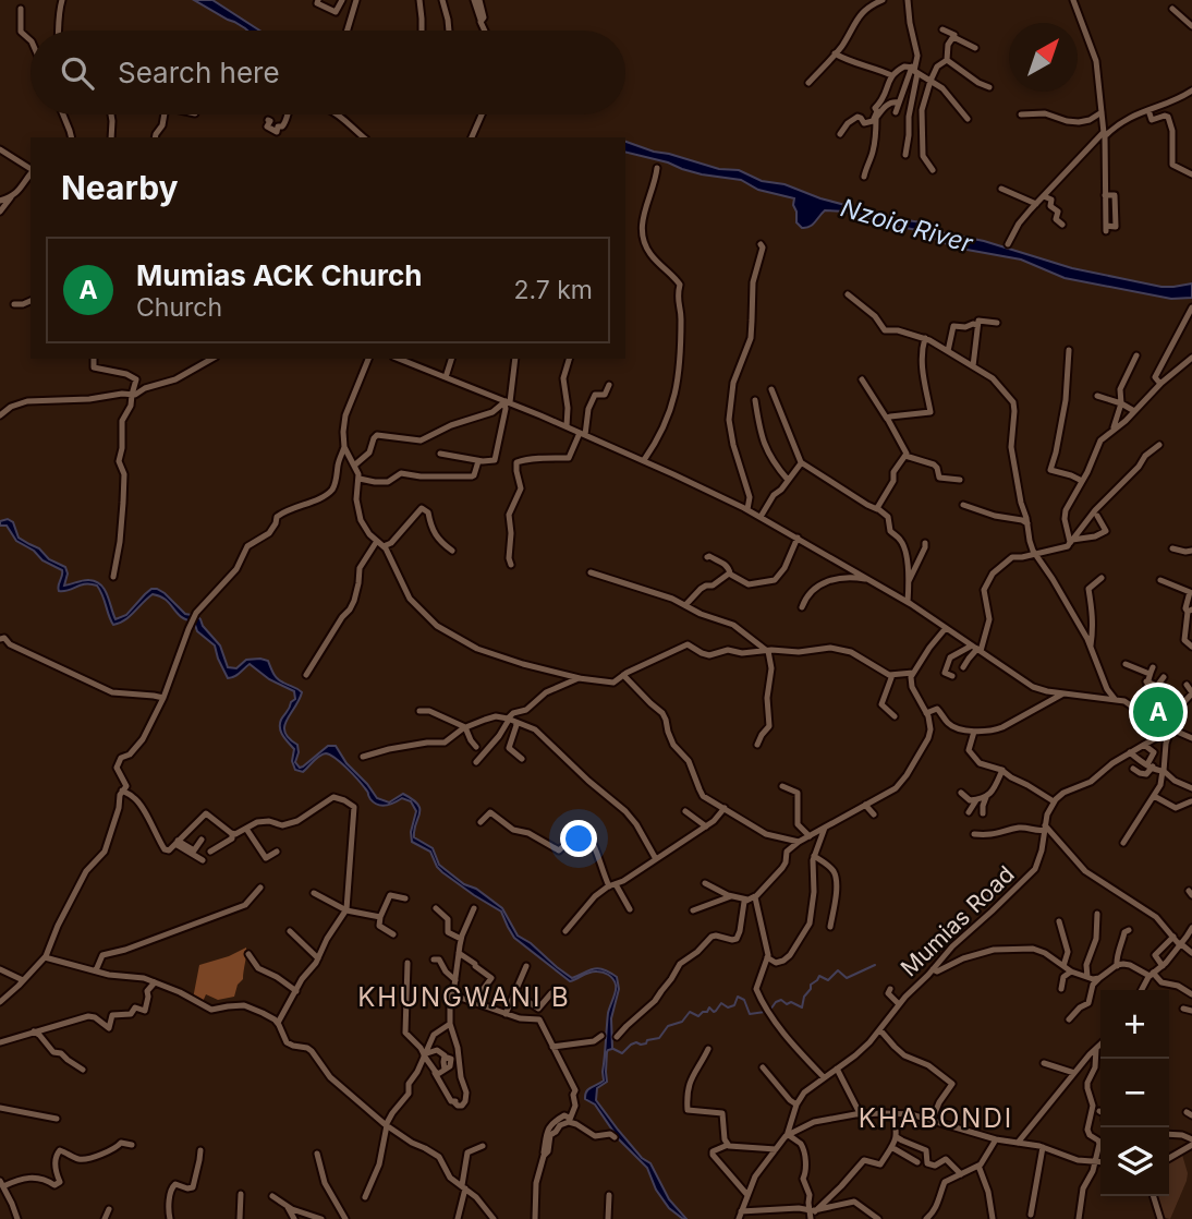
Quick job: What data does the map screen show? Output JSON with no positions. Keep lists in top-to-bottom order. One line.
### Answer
{"streets":{"street":["Mumias Road"]},"districts":["KHUNGWANI B","KHABONDI"],"water":["Nzoia River"],"north":"top right","page":{"search":"Search here","heading":"Nearby","list":[{"mark":"A","name":"Mumias ACK Church","note":"Church","value":"2.7 km"}],"pins":"A","map_buttons":["+","−"]}}
